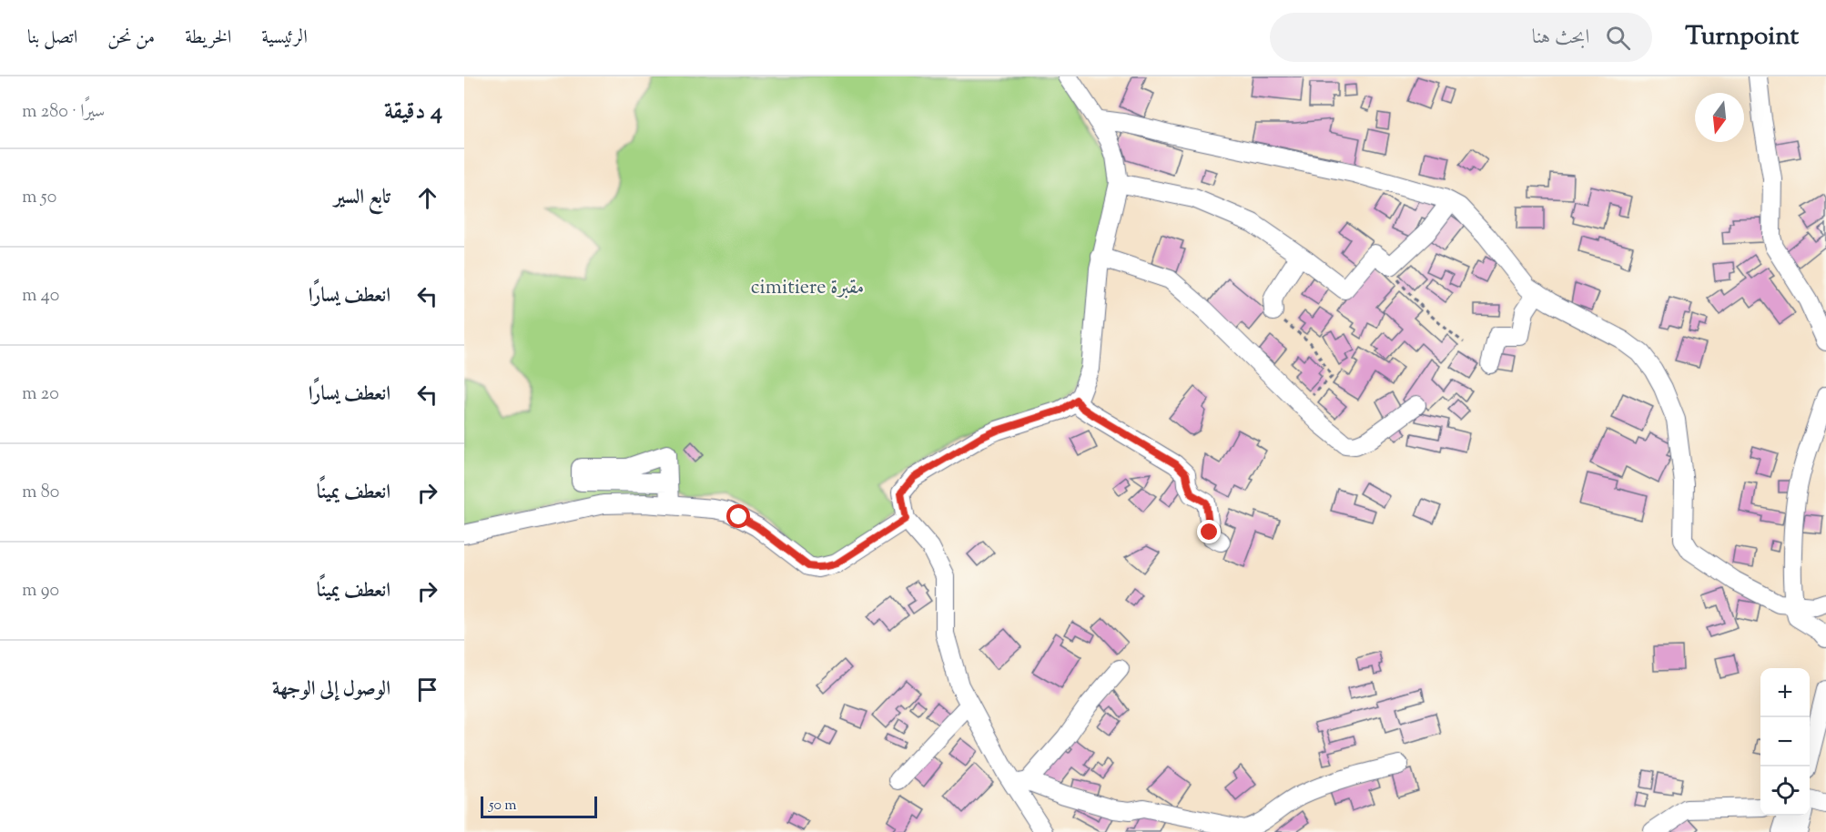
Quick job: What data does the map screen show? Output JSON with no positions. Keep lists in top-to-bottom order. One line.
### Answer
{"parks":["cimitiere مقبرة"],"scale_bar":"50 m","north":"bottom","page":{"header":"Turnpoint","search":"ابحث هنا","nav":["الرئيسية","الخريطة","من نحن","اتصل بنا"],"heading":["4 دقيقة","سيرًا · 280 m"],"list":[["تابع السير","50 m"],["انعطف يسارًا","40 m"],["انعطف يسارًا","20 m"],["انعطف يمينًا","80 m"],["انعطف يمينًا","90 m"],"الوصول إلى الوجهة"],"map_buttons":["+","−"],"scale":"50 m"}}
